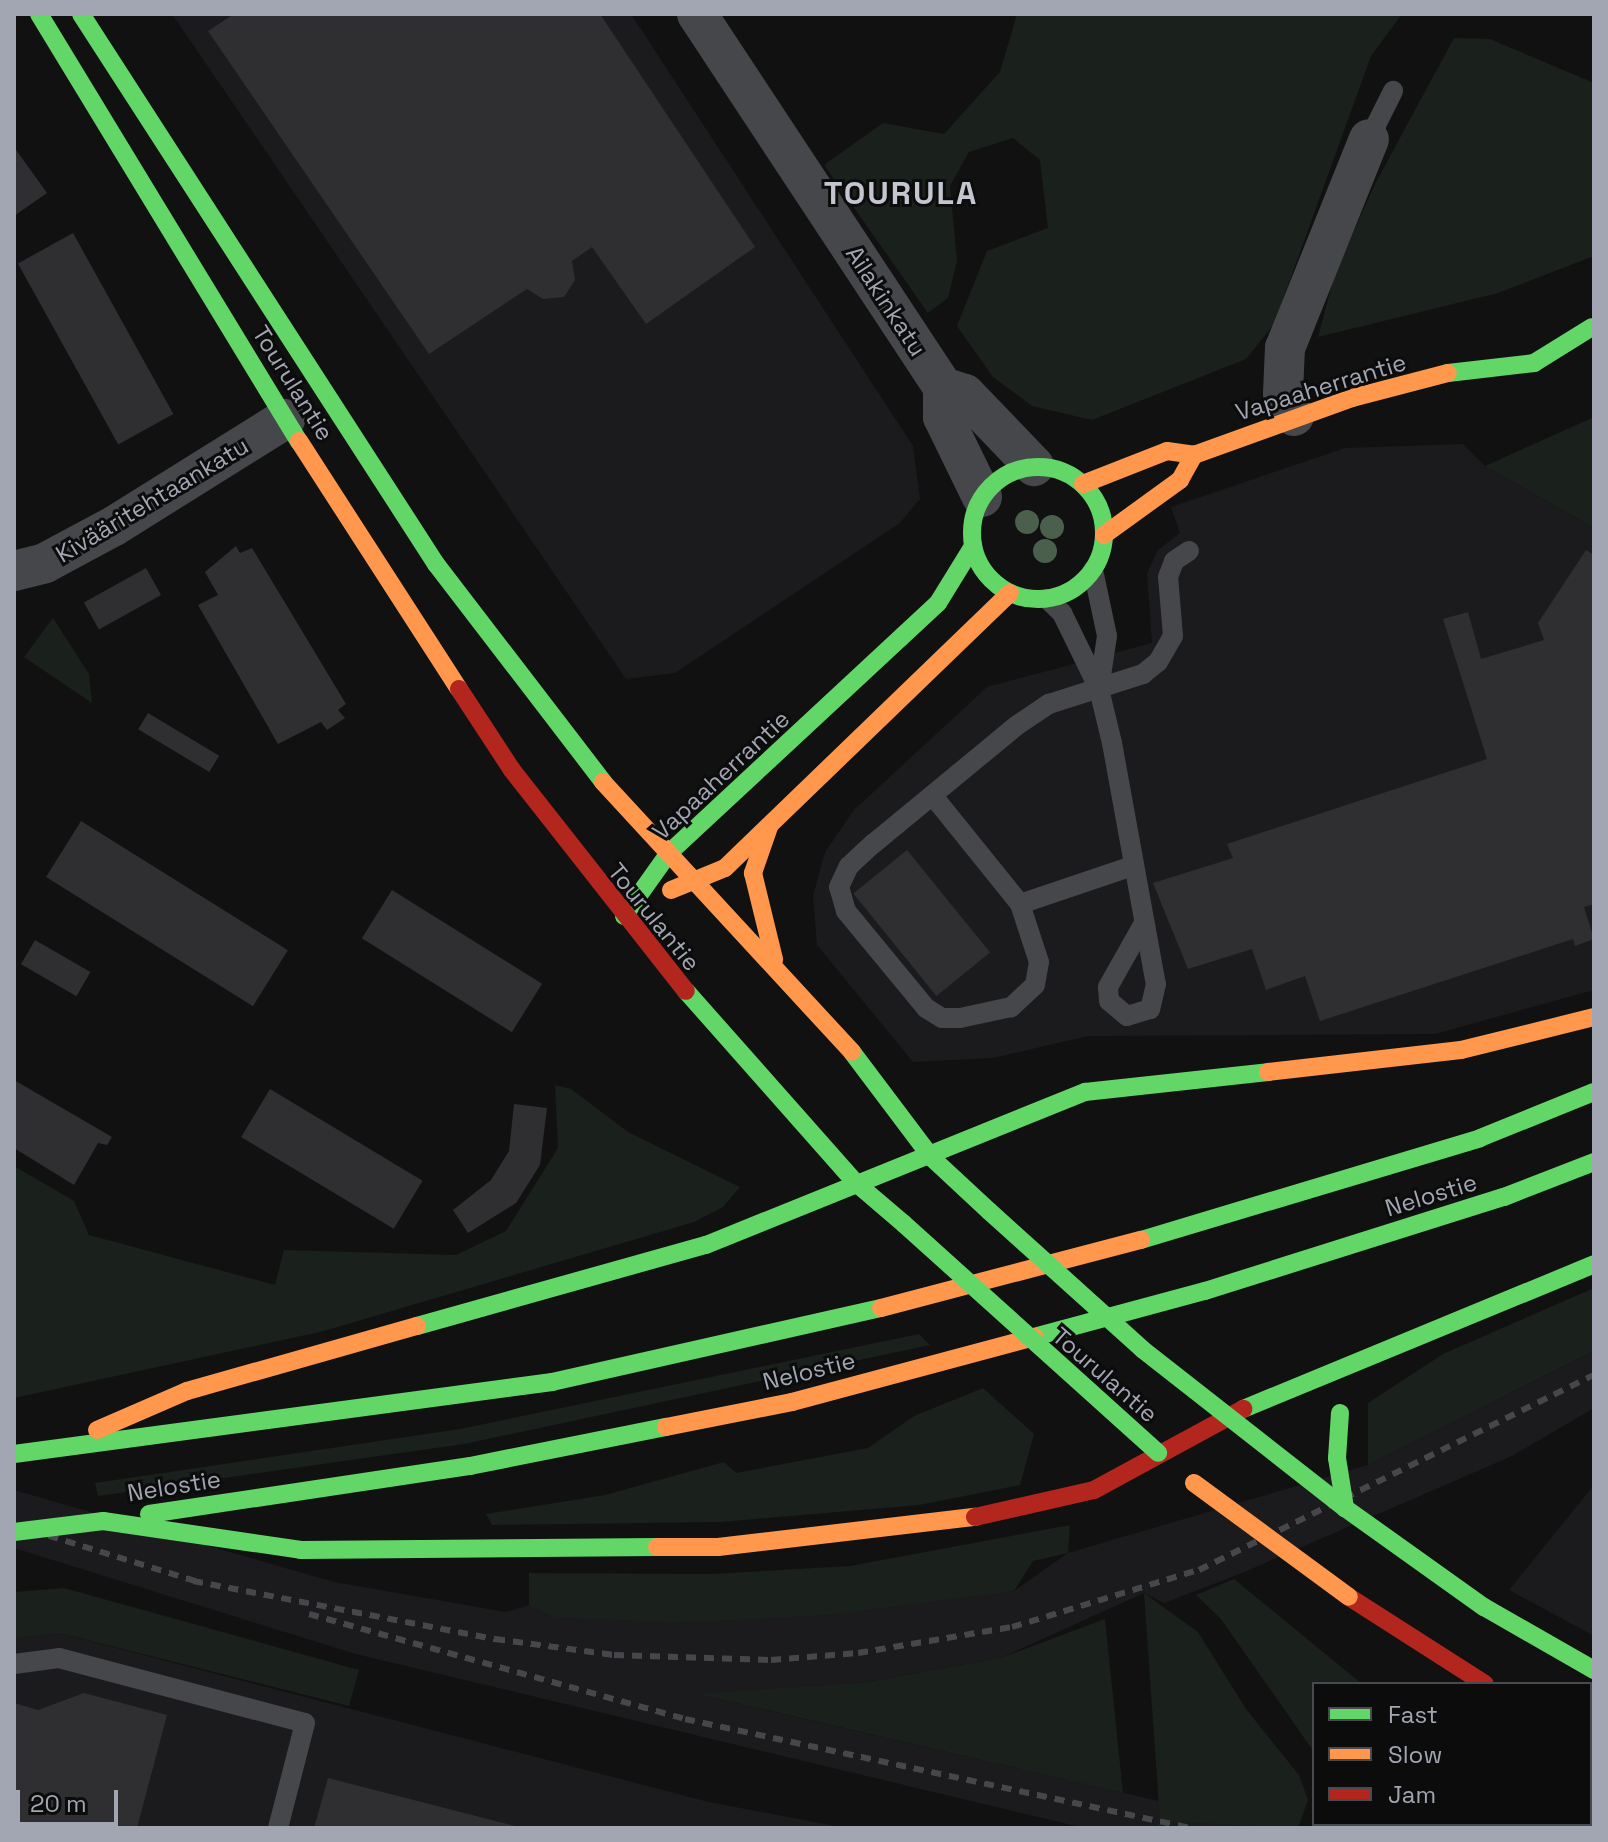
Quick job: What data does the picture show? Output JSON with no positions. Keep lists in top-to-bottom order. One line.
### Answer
{"streets":{"main road":["Tourulantie","Vapaaherrantie","Nelostie"],"street":["Ailakinkatu","Kivääritehtaankatu"]},"crossings":[["Ailakinkatu","Vapaaherrantie"],["Tourulantie","Vapaaherrantie"],["Tourulantie","Kivääritehtaankatu"]],"districts":["TOURULA"],"legend":["Fast","Slow","Jam"],"scale_bar":"20 m"}
